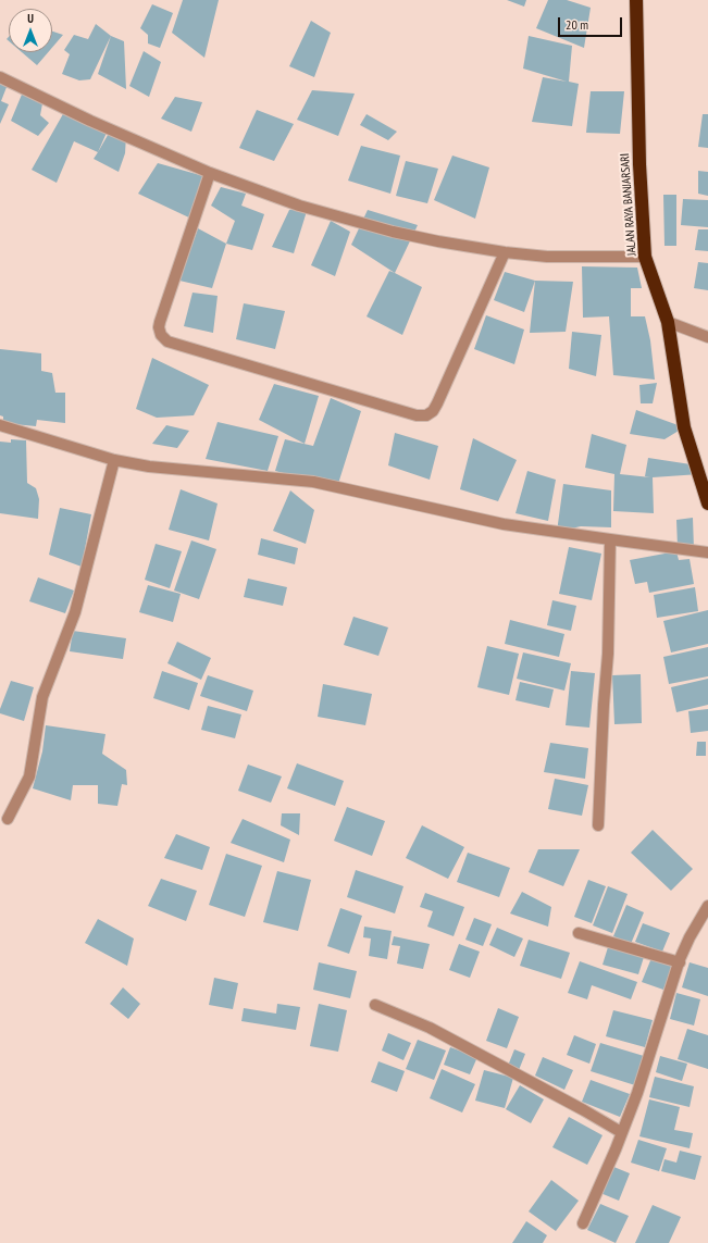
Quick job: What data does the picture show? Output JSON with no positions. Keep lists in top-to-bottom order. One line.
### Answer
{"streets":{"highway":["JALAN RAYA BANJARSARI"]},"scale_bar":"20 m","north":"top"}
